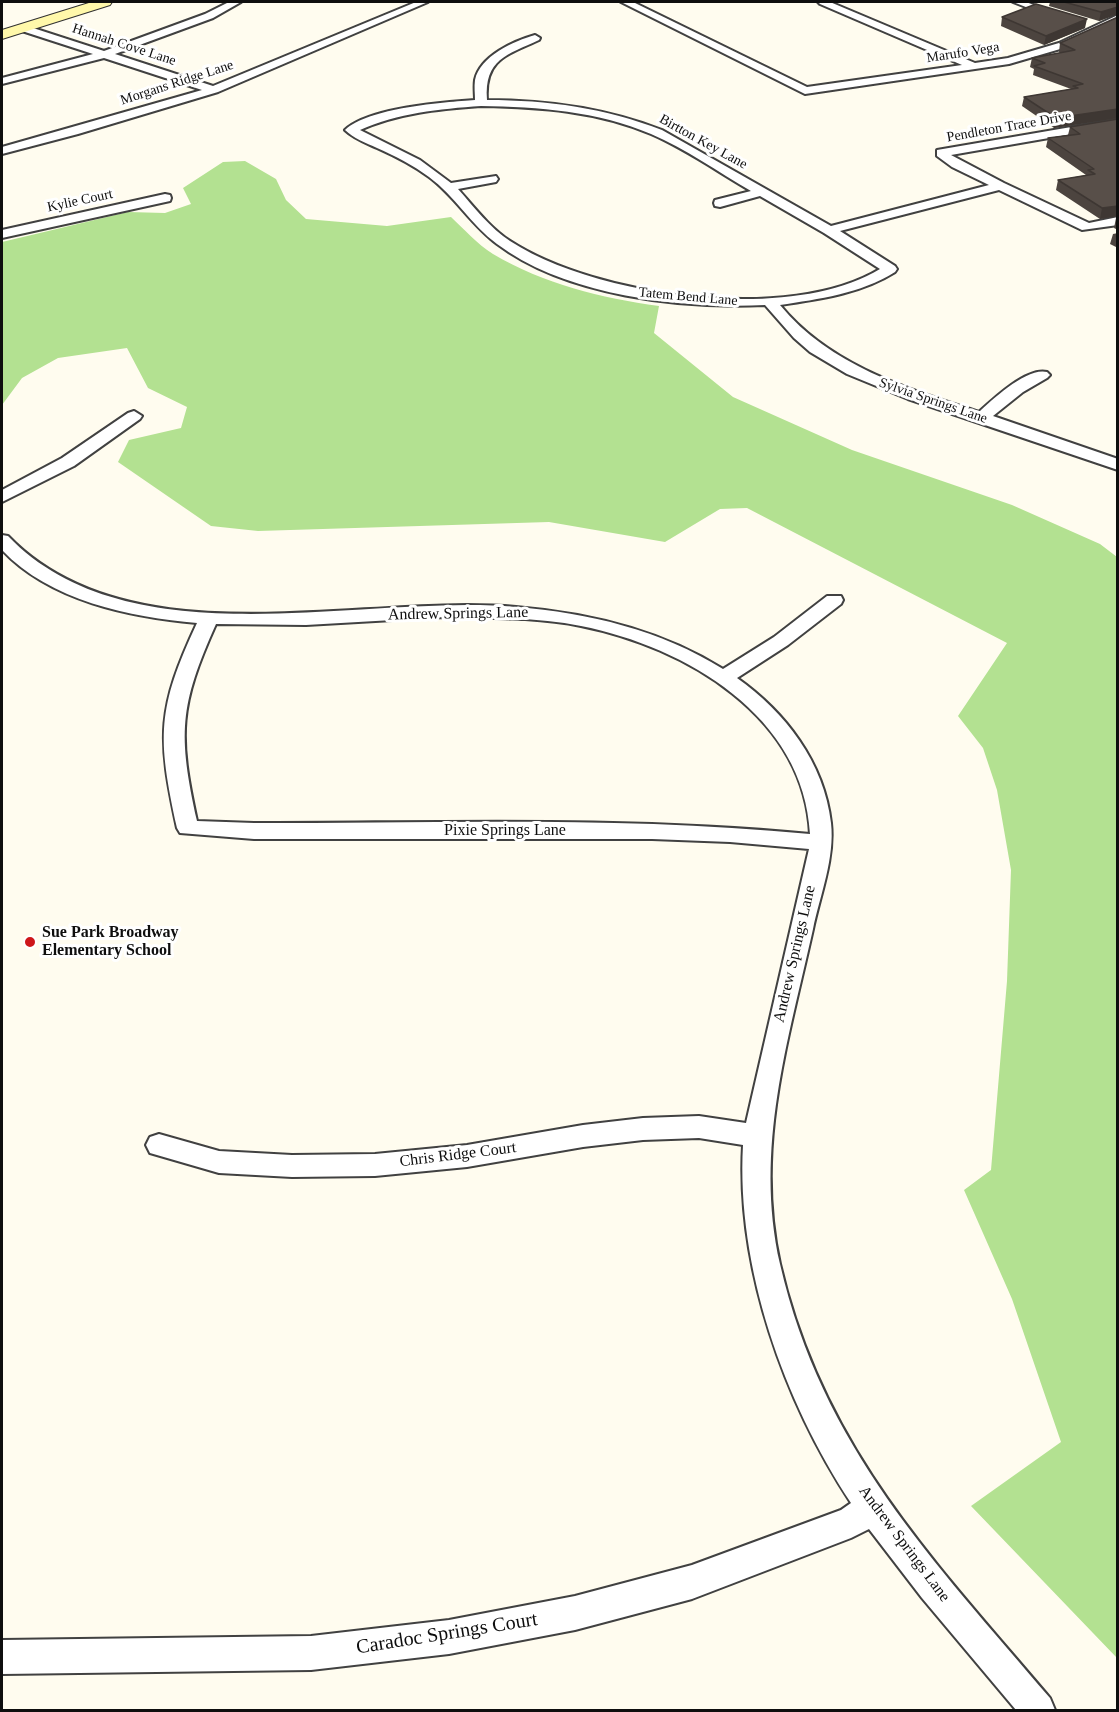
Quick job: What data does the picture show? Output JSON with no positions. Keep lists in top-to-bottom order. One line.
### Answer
{"streets":{"street":["Hannah Cove Lane","Marufo Vega","Morgans Ridge Lane","Pendleton Trace Drive","Birtton Key Lane","Kylie Court","Tatem Bend Lane","Sylvia Springs Lane","Andrew Springs Lane","Pixie Springs Lane","Chris Ridge Court","Caradoc Springs Court"]},"crossings":[["Hannah Cove Lane","Morgans Ridge Lane"],["Birtton Key Lane","Tatem Bend Lane"],["Tatem Bend Lane","Sylvia Springs Lane"],["Andrew Springs Lane","Pixie Springs Lane"],["Andrew Springs Lane","Chris Ridge Court"],["Andrew Springs Lane","Caradoc Springs Court"]],"places":["Sue Park Broadway Elementary School"]}
